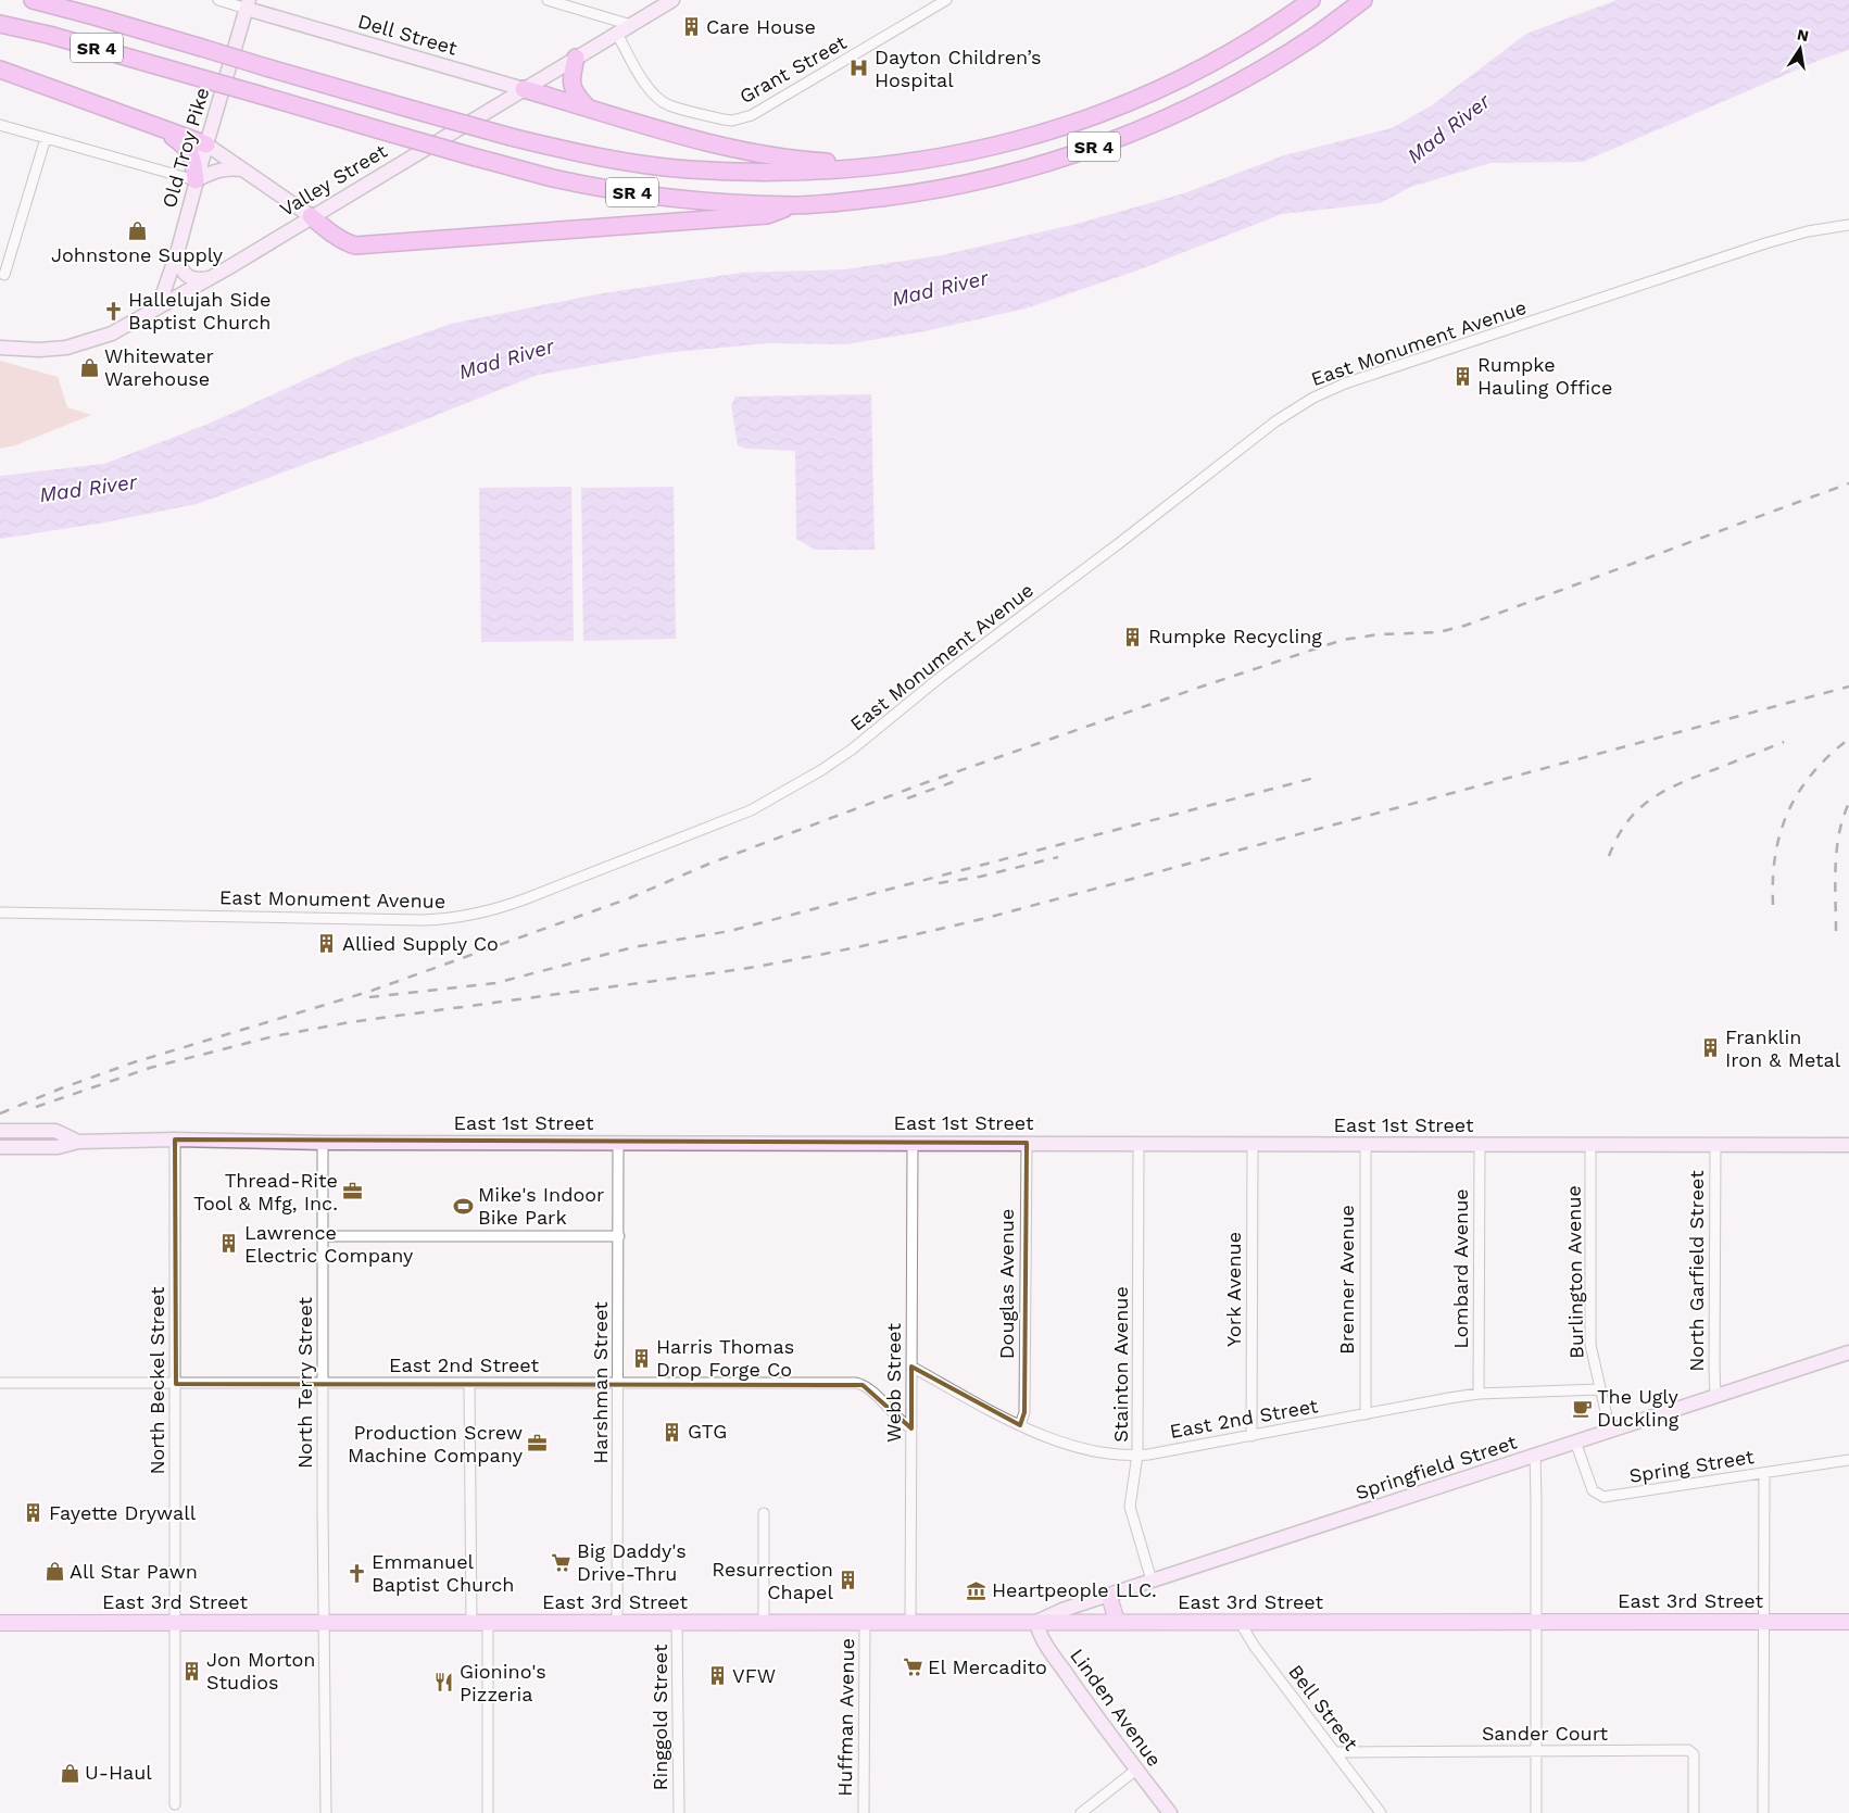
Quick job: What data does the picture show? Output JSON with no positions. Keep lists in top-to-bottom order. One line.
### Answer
{"streets":{"highway":["SR 4"],"main road":["Dell Street","Old Troy Pike","Valley Street","East 1st Street","Springfield Street","East 3rd Street","Linden Avenue"],"street":["Grant Street","East Monument Avenue","Lombard Avenue","North Garfield Street","Burlington Avenue","Brenner Avenue","Douglas Avenue","York Avenue","Stainton Avenue","East 2nd Street","North Beckel Street","North Terry Street","Harshman Street","Webb Street","Spring Street","Bell Street","Ringgold Street","Huffman Avenue","Sander Court"]},"crossings":[["Dell Street","Old Troy Pike"],["Dell Street","Valley Street"],["Grant Street","Valley Street"],["Old Troy Pike","Valley Street"],["East 1st Street","Lombard Avenue"],["East 1st Street","North Garfield Street"],["East 1st Street","Burlington Avenue"],["East 1st Street","Brenner Avenue"],["East 1st Street","Douglas Avenue"],["East 1st Street","York Avenue"],["East 1st Street","Stainton Avenue"],["East 1st Street","North Beckel Street"],["East 1st Street","North Terry Street"],["East 1st Street","Harshman Street"],["East 1st Street","Webb Street"],["Lombard Avenue","East 2nd Street"],["North Garfield Street","Springfield Street"],["Burlington Avenue","East 2nd Street"],["Burlington Avenue","Springfield Street"],["Brenner Avenue","East 2nd Street"],["Douglas Avenue","East 2nd Street"],["York Avenue","East 2nd Street"],["Stainton Avenue","East 2nd Street"],["Stainton Avenue","Springfield Street"],["East 2nd Street","North Beckel Street"],["East 2nd Street","North Terry Street"],["East 2nd Street","Harshman Street"],["East 2nd Street","Webb Street"],["North Beckel Street","East 3rd Street"],["North Terry Street","East 3rd Street"],["Harshman Street","East 3rd Street"],["Webb Street","East 3rd Street"],["Spring Street","Springfield Street"],["Springfield Street","East 3rd Street"],["Springfield Street","Linden Avenue"],["East 3rd Street","Linden Avenue"],["East 3rd Street","Bell Street"],["East 3rd Street","Ringgold Street"],["East 3rd Street","Huffman Avenue"],["Bell Street","Sander Court"]],"water":["Mad River"],"places":{"building":["Care House","Rumpke Hauling Office","Rumpke Recycling","Allied Supply Co","Franklin Iron & Metal","Lawrence Electric Company","Harris Thomas Drop Forge Co","GTG","Fayette Drywall","Resurrection Chapel","Jon Morton Studios","VFW"],"hospital":["Dayton Children’s Hospital"],"shop":["Johnstone Supply","Whitewater Warehouse","All Star Pawn","U-Haul"],"church":["Hallelujah Side Baptist Church","Emmanuel Baptist Church"],"office":["Thread-Rite Tool & Mfg, Inc.","Production Screw Machine Company"],"sports":["Mike's Indoor Bike Park"],"cafe":["The Ugly Duckling"],"supermarket":["Big Daddy's Drive-Thru","El Mercadito"],"museum":["Heartpeople LLC."],"restaurant":["Gionino's Pizzeria"]},"north":"top"}
